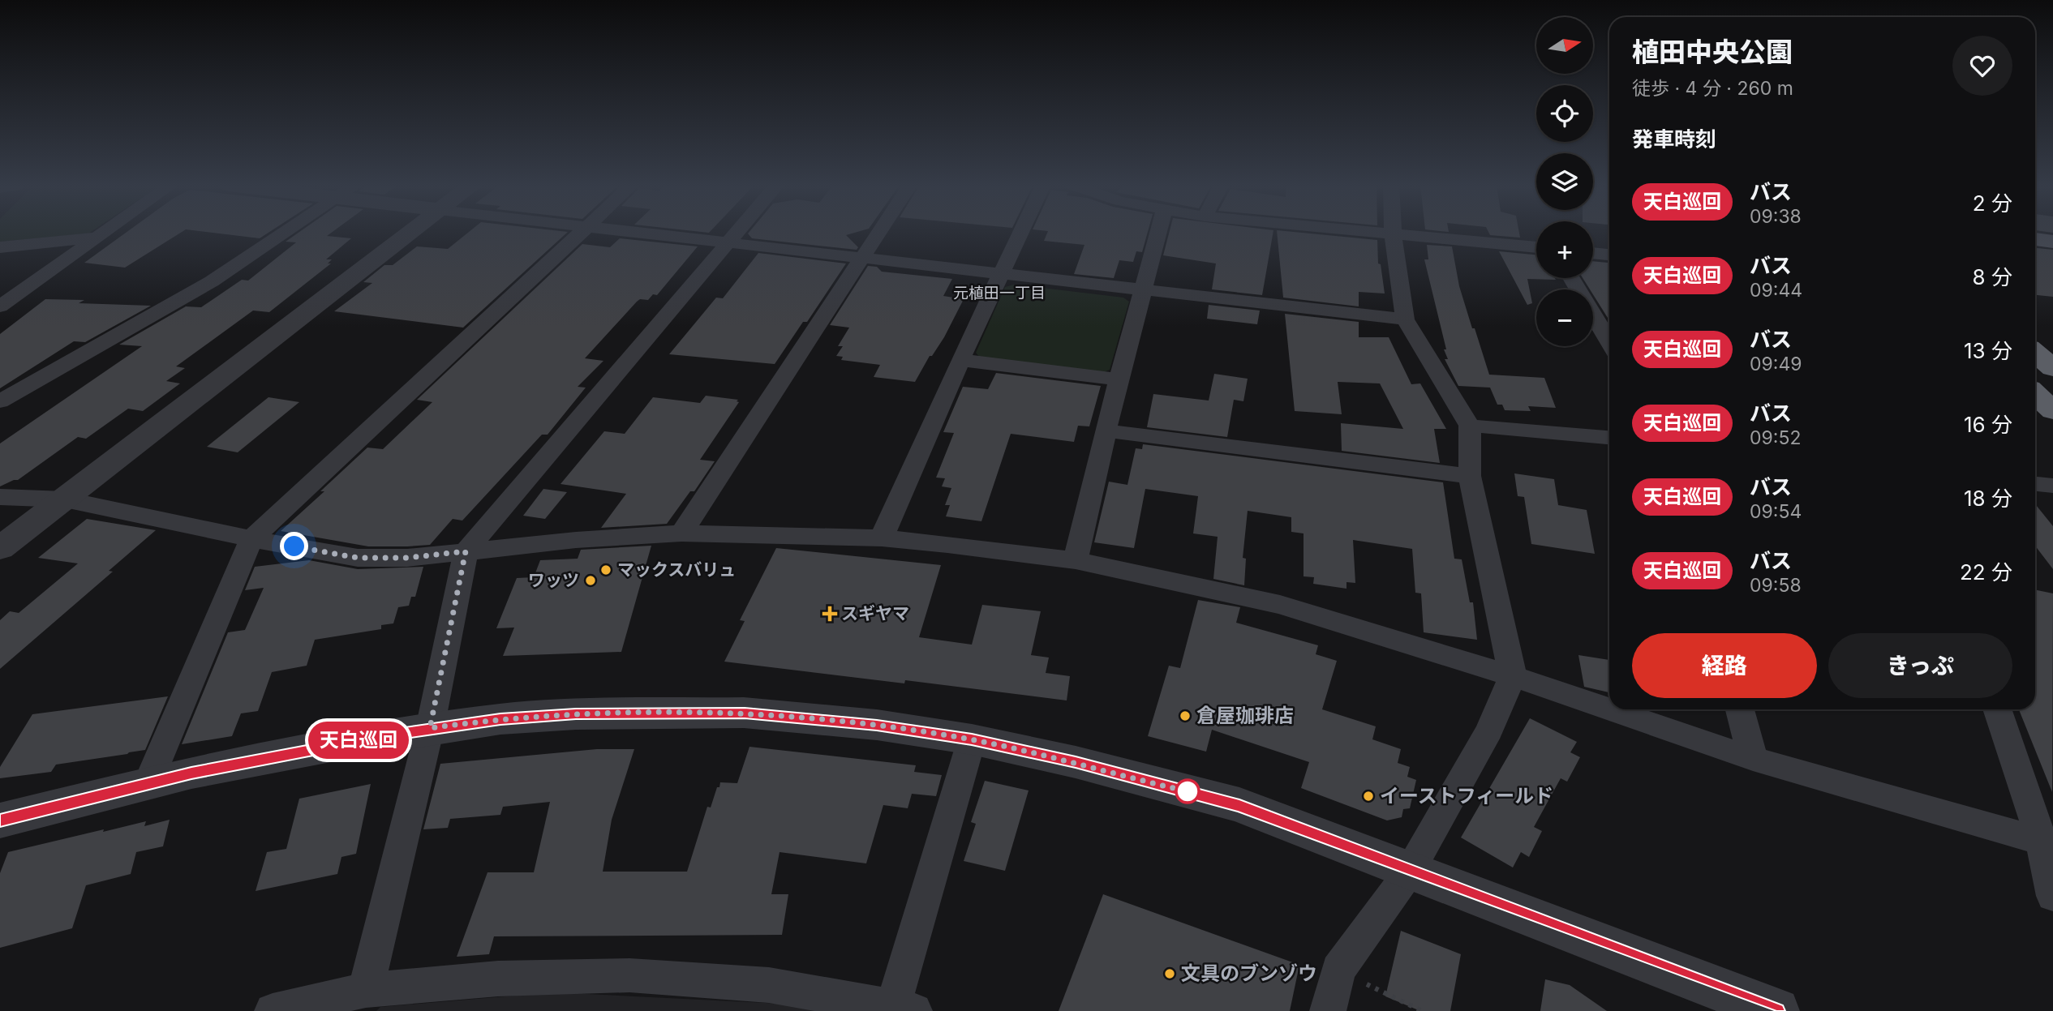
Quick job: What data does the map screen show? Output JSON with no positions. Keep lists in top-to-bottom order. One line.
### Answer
{"districts":["元植田一丁目"],"places":{"other":["マックスバリュ","ワッツ","倉屋珈琲店","イーストフィールド","文具のブンゾウ"],"health":["スギヤマ"]},"lines":["bus line 天白巡回"],"north":"right","page":{"on_map":"天白巡回","map_buttons":["+","−"],"heading":[["植田中央公園","徒歩 · 4 分 · 260 m"],"発車時刻"],"list":[{"mark":"天白巡回","name":"バス","note":"09:38","value":"2 分"},{"mark":"天白巡回","name":"バス","note":"09:44","value":"8 分"},{"mark":"天白巡回","name":"バス","note":"09:49","value":"13 分"},{"mark":"天白巡回","name":"バス","note":"09:52","value":"16 分"},{"mark":"天白巡回","name":"バス","note":"09:54","value":"18 分"},{"mark":"天白巡回","name":"バス","note":"09:58","value":"22 分"}],"buttons":["経路","きっぷ"]}}
